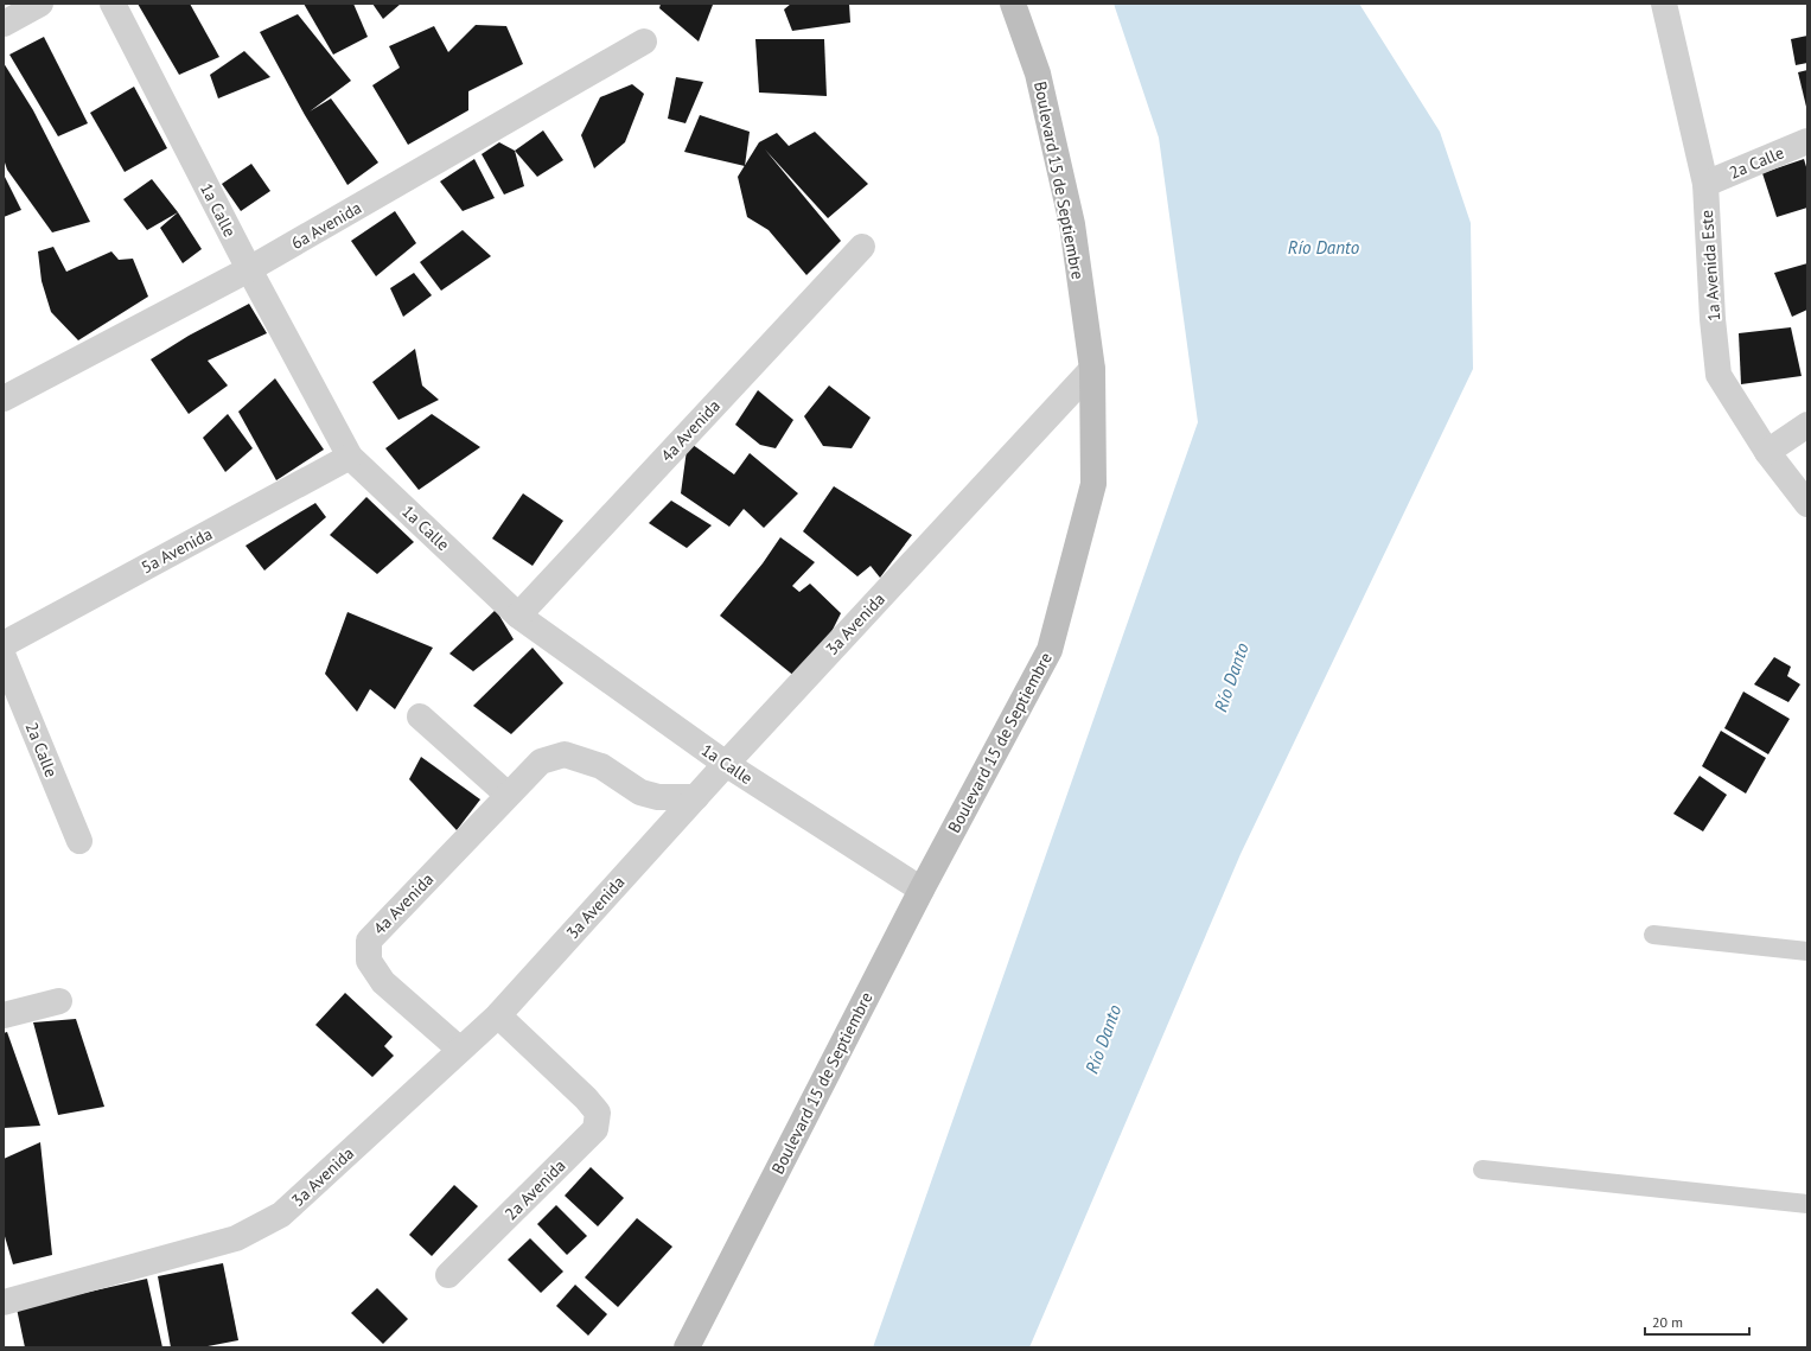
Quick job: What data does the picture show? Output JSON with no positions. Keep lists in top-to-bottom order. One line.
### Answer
{"streets":{"street":["2a Calle","Boulevard 15 de Septiembre","1a Calle","6a Avenida","1a Avenida Este","4a Avenida","5a Avenida","3a Avenida","2a Avenida"]},"crossings":[["2a Calle","1a Avenida Este"],["Boulevard 15 de Septiembre","1a Calle"],["Boulevard 15 de Septiembre","3a Avenida"],["1a Calle","6a Avenida"],["1a Calle","4a Avenida"],["1a Calle","5a Avenida"],["1a Calle","3a Avenida"],["4a Avenida","3a Avenida"],["3a Avenida","2a Avenida"]],"water":["Río Danto"],"scale_bar":"20 m"}
